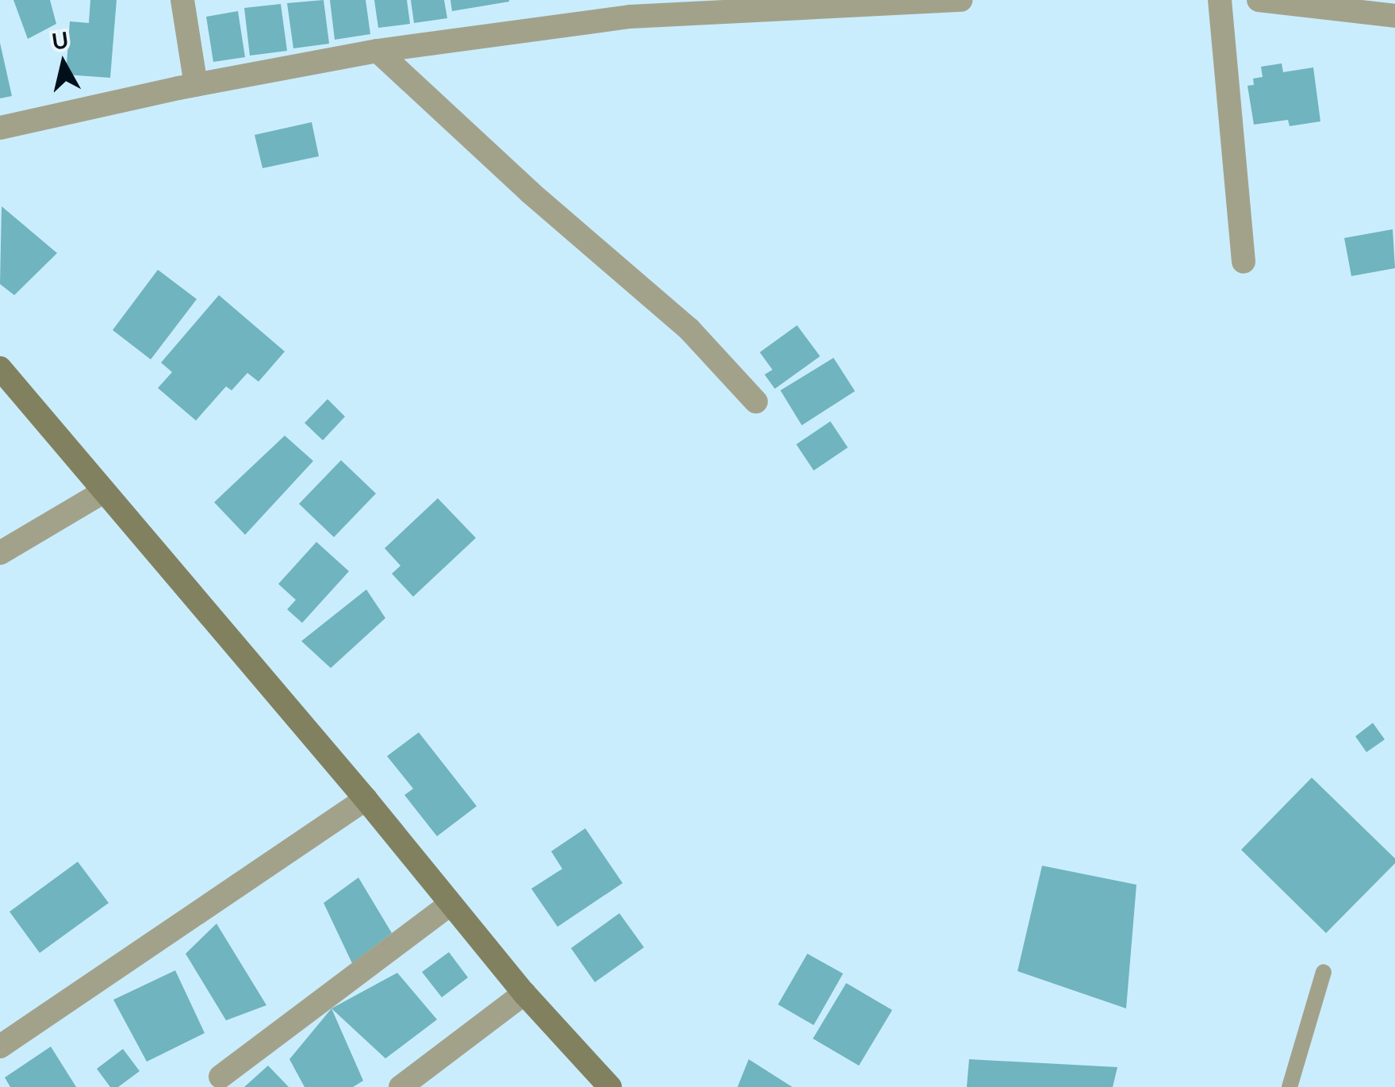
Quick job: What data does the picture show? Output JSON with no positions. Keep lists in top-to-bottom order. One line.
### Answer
{"north":"top"}
